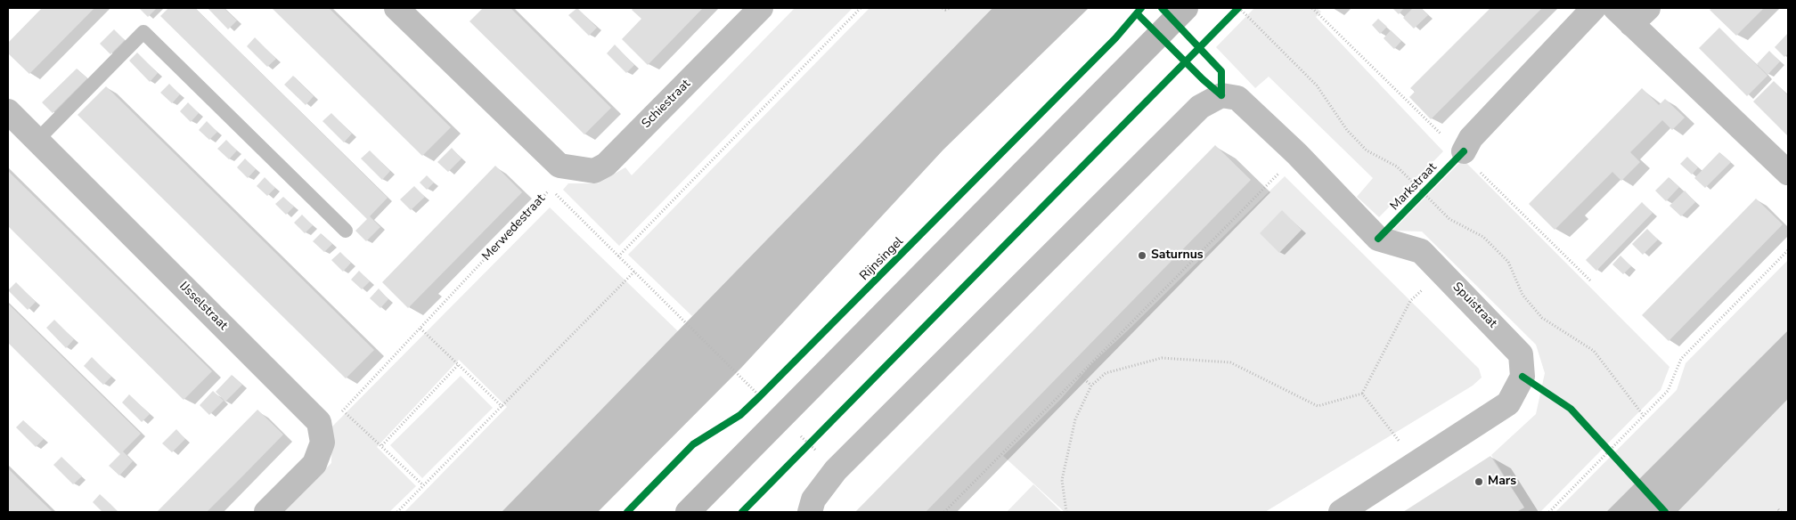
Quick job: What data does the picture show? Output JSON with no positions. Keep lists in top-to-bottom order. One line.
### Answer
{"streets":{"street":["Schiestraat","Spuistraat","IJsselstraat"],"path":["Merwedestraat"],"cycle path":["Markstraat","Rijnsingel"]},"crossings":[["Merwedestraat","IJsselstraat"]],"places":["Saturnus","Mars"]}
